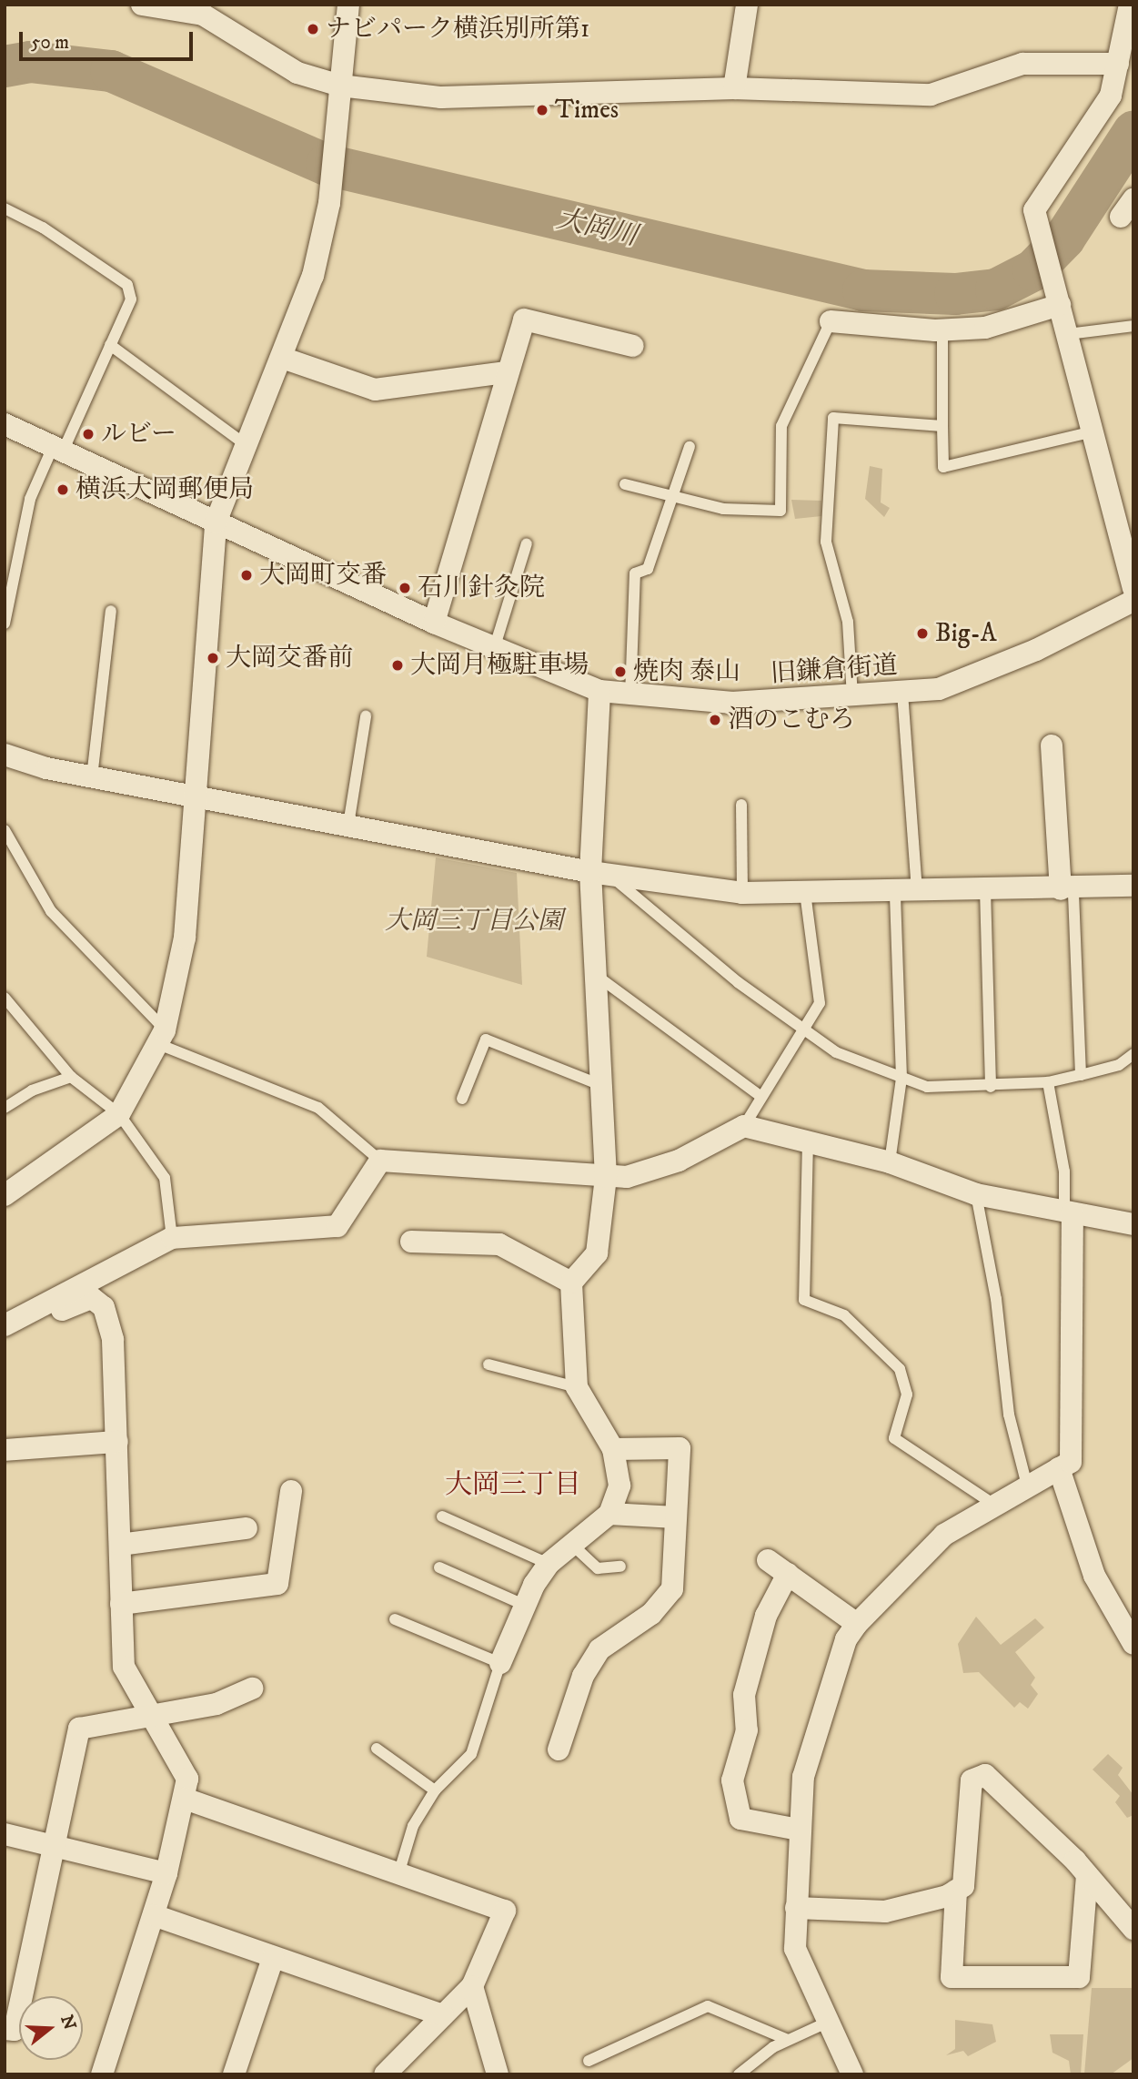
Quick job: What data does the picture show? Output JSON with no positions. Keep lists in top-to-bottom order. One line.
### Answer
{"streets":{"street":["旧鎌倉街道"]},"districts":["大岡三丁目"],"water":["大岡川"],"parks":["大岡三丁目公園"],"places":["ナビパーク横浜別所第1","Times","ルビー","横浜大岡郵便局","大岡町交番","石川針灸院","Big-A","大岡交番前","大岡月極駐車場","焼肉 泰山","酒のこむろ"],"scale_bar":"50 m","north":"right"}
